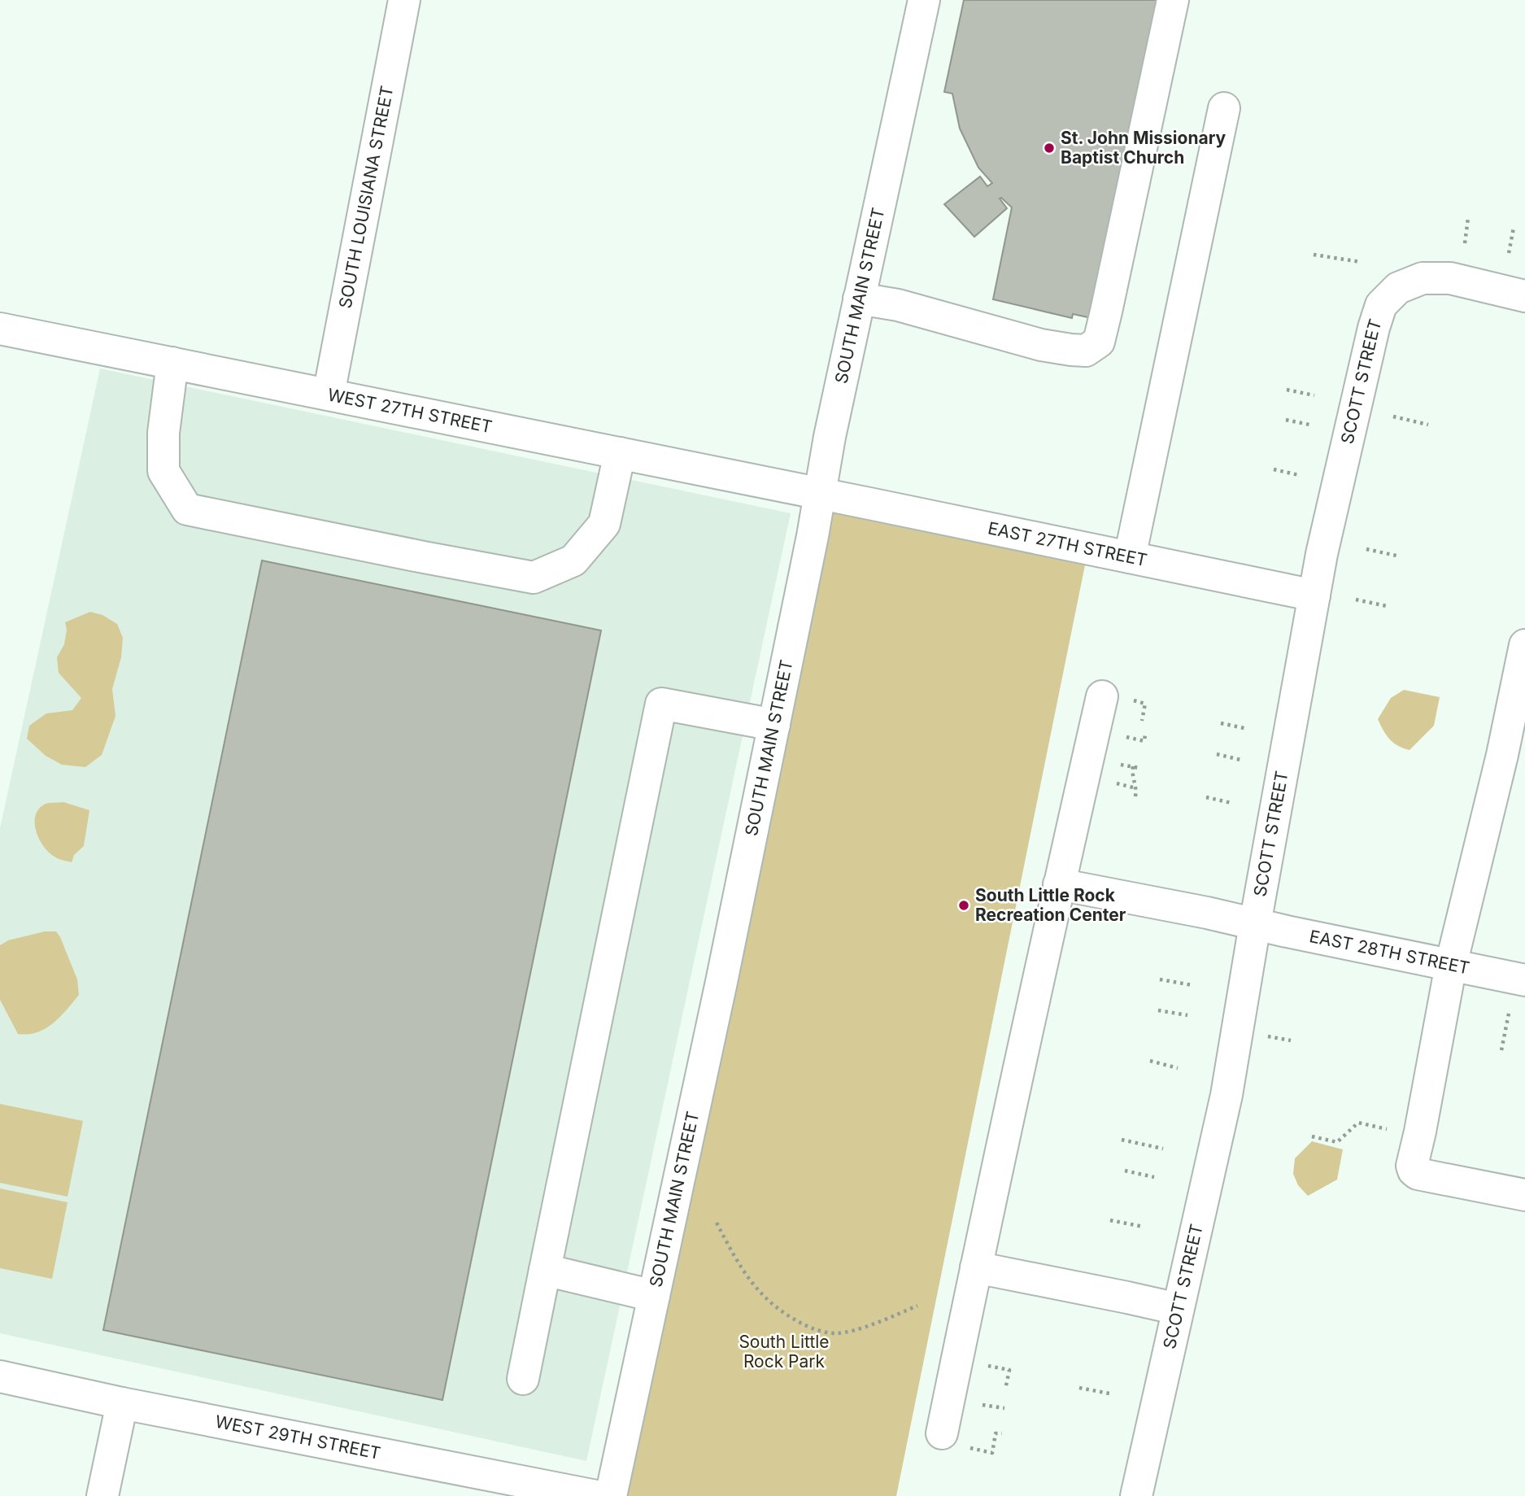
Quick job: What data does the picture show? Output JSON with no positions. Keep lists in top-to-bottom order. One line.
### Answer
{"streets":{"street":["SOUTH LOUISIANA STREET","SOUTH MAIN STREET","SCOTT STREET","WEST 27TH STREET","EAST 27TH STREET","EAST 28TH STREET","WEST 29TH STREET"]},"crossings":[["SOUTH LOUISIANA STREET","WEST 27TH STREET"],["SOUTH MAIN STREET","WEST 27TH STREET"],["SOUTH MAIN STREET","EAST 27TH STREET"],["SCOTT STREET","EAST 27TH STREET"],["SCOTT STREET","EAST 28TH STREET"],["WEST 27TH STREET","EAST 27TH STREET"]],"parks":["South Little Rock Park"],"places":["St. John Missionary Baptist Church","South Little Rock Recreation Center"]}
